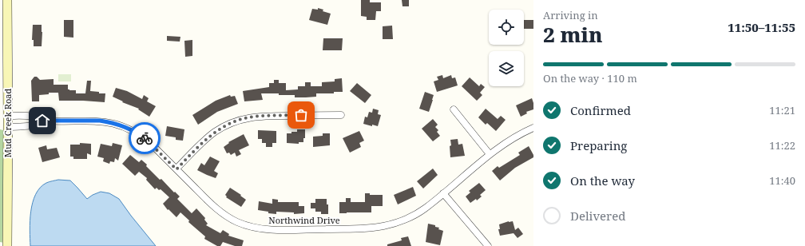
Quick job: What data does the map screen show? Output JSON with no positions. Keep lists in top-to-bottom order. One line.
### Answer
{"streets":{"street":["Mud Creek Road","Northwind Drive"]},"crossings":[["Mud Creek Road","Northwind Drive"]],"page":{"heading":["2 min","Arriving in","11:50–11:55"],"bar":"On the way · 110 m","list":[["Confirmed","11:21"],["Preparing","11:22"],["On the way","11:40"],"Delivered"]}}
